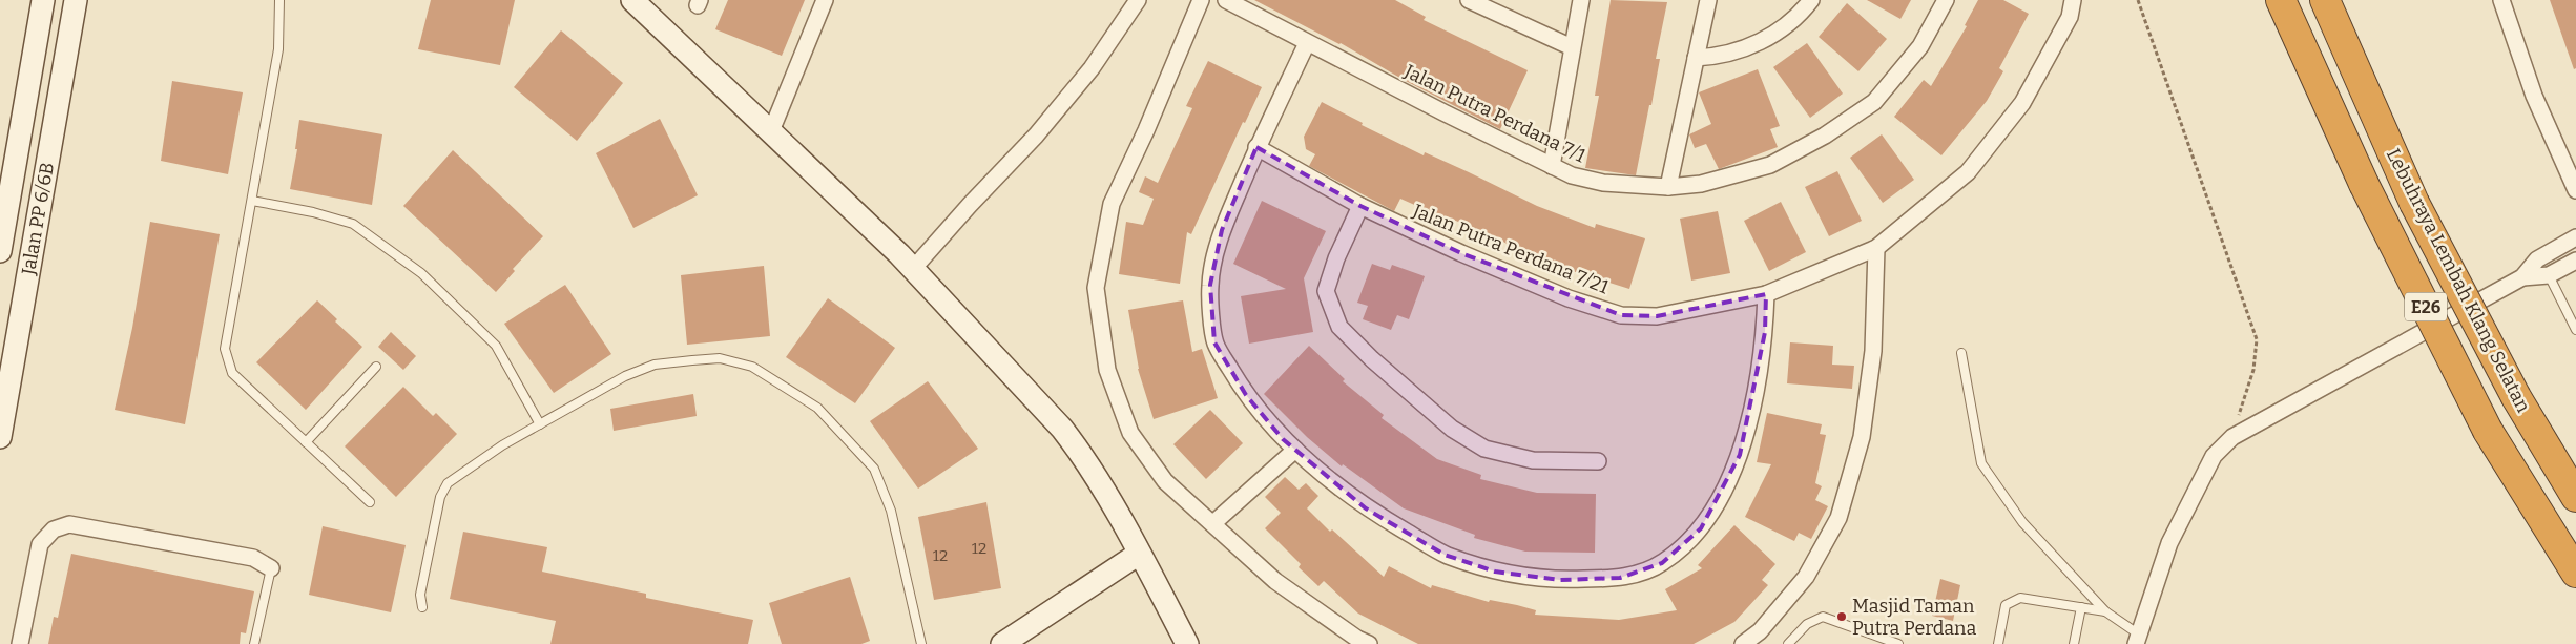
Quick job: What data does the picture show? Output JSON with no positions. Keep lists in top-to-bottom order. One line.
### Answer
{"streets":{"highway":["Lebuhraya Lembah Klang Selatan","E26"],"street":["Jalan Putra Perdana 7/1","Jalan PP 6/6B","Jalan Putra Perdana 7/21"]},"places":["Masjid Taman Putra Perdana"],"house_numbers":["12","12"]}
